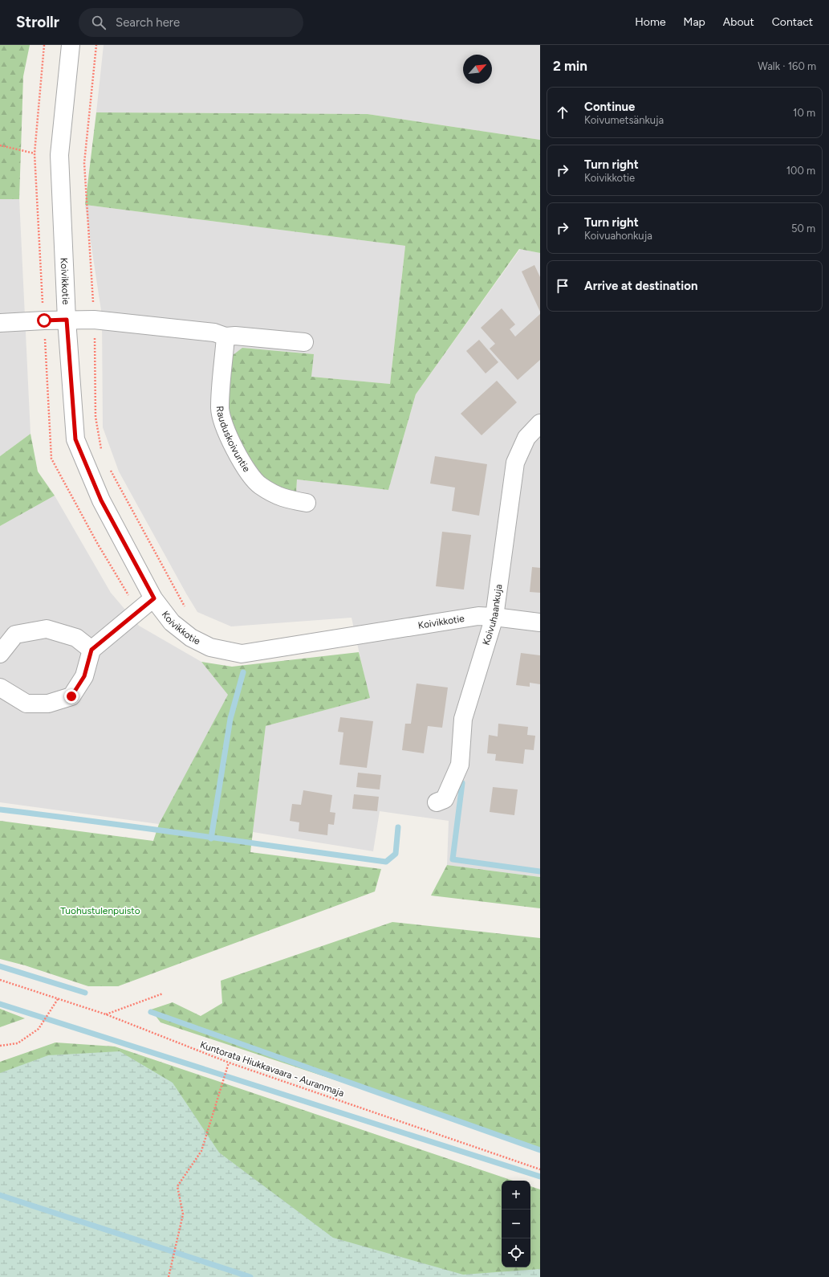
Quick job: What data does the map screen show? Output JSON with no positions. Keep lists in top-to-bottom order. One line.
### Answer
{"streets":{"street":["Koivikkotie","Rauduskoivuntie","Koivuhaankuja"],"path":["Kuntorata Hiukkavaara - Auranmaja"]},"crossings":[["Koivikkotie","Koivuhaankuja"]],"parks":["Tuohustulenpuisto"],"north":"top right","page":{"header":"Strollr","search":"Search here","nav":["Home","Map","About","Contact"],"heading":["2 min","Walk · 160 m"],"list":[["Continue","Koivumetsänkuja","10 m"],["Turn right","Koivikkotie","100 m"],["Turn right","Koivuahonkuja","50 m"],"Arrive at destination"],"map_buttons":["+","−"]}}
